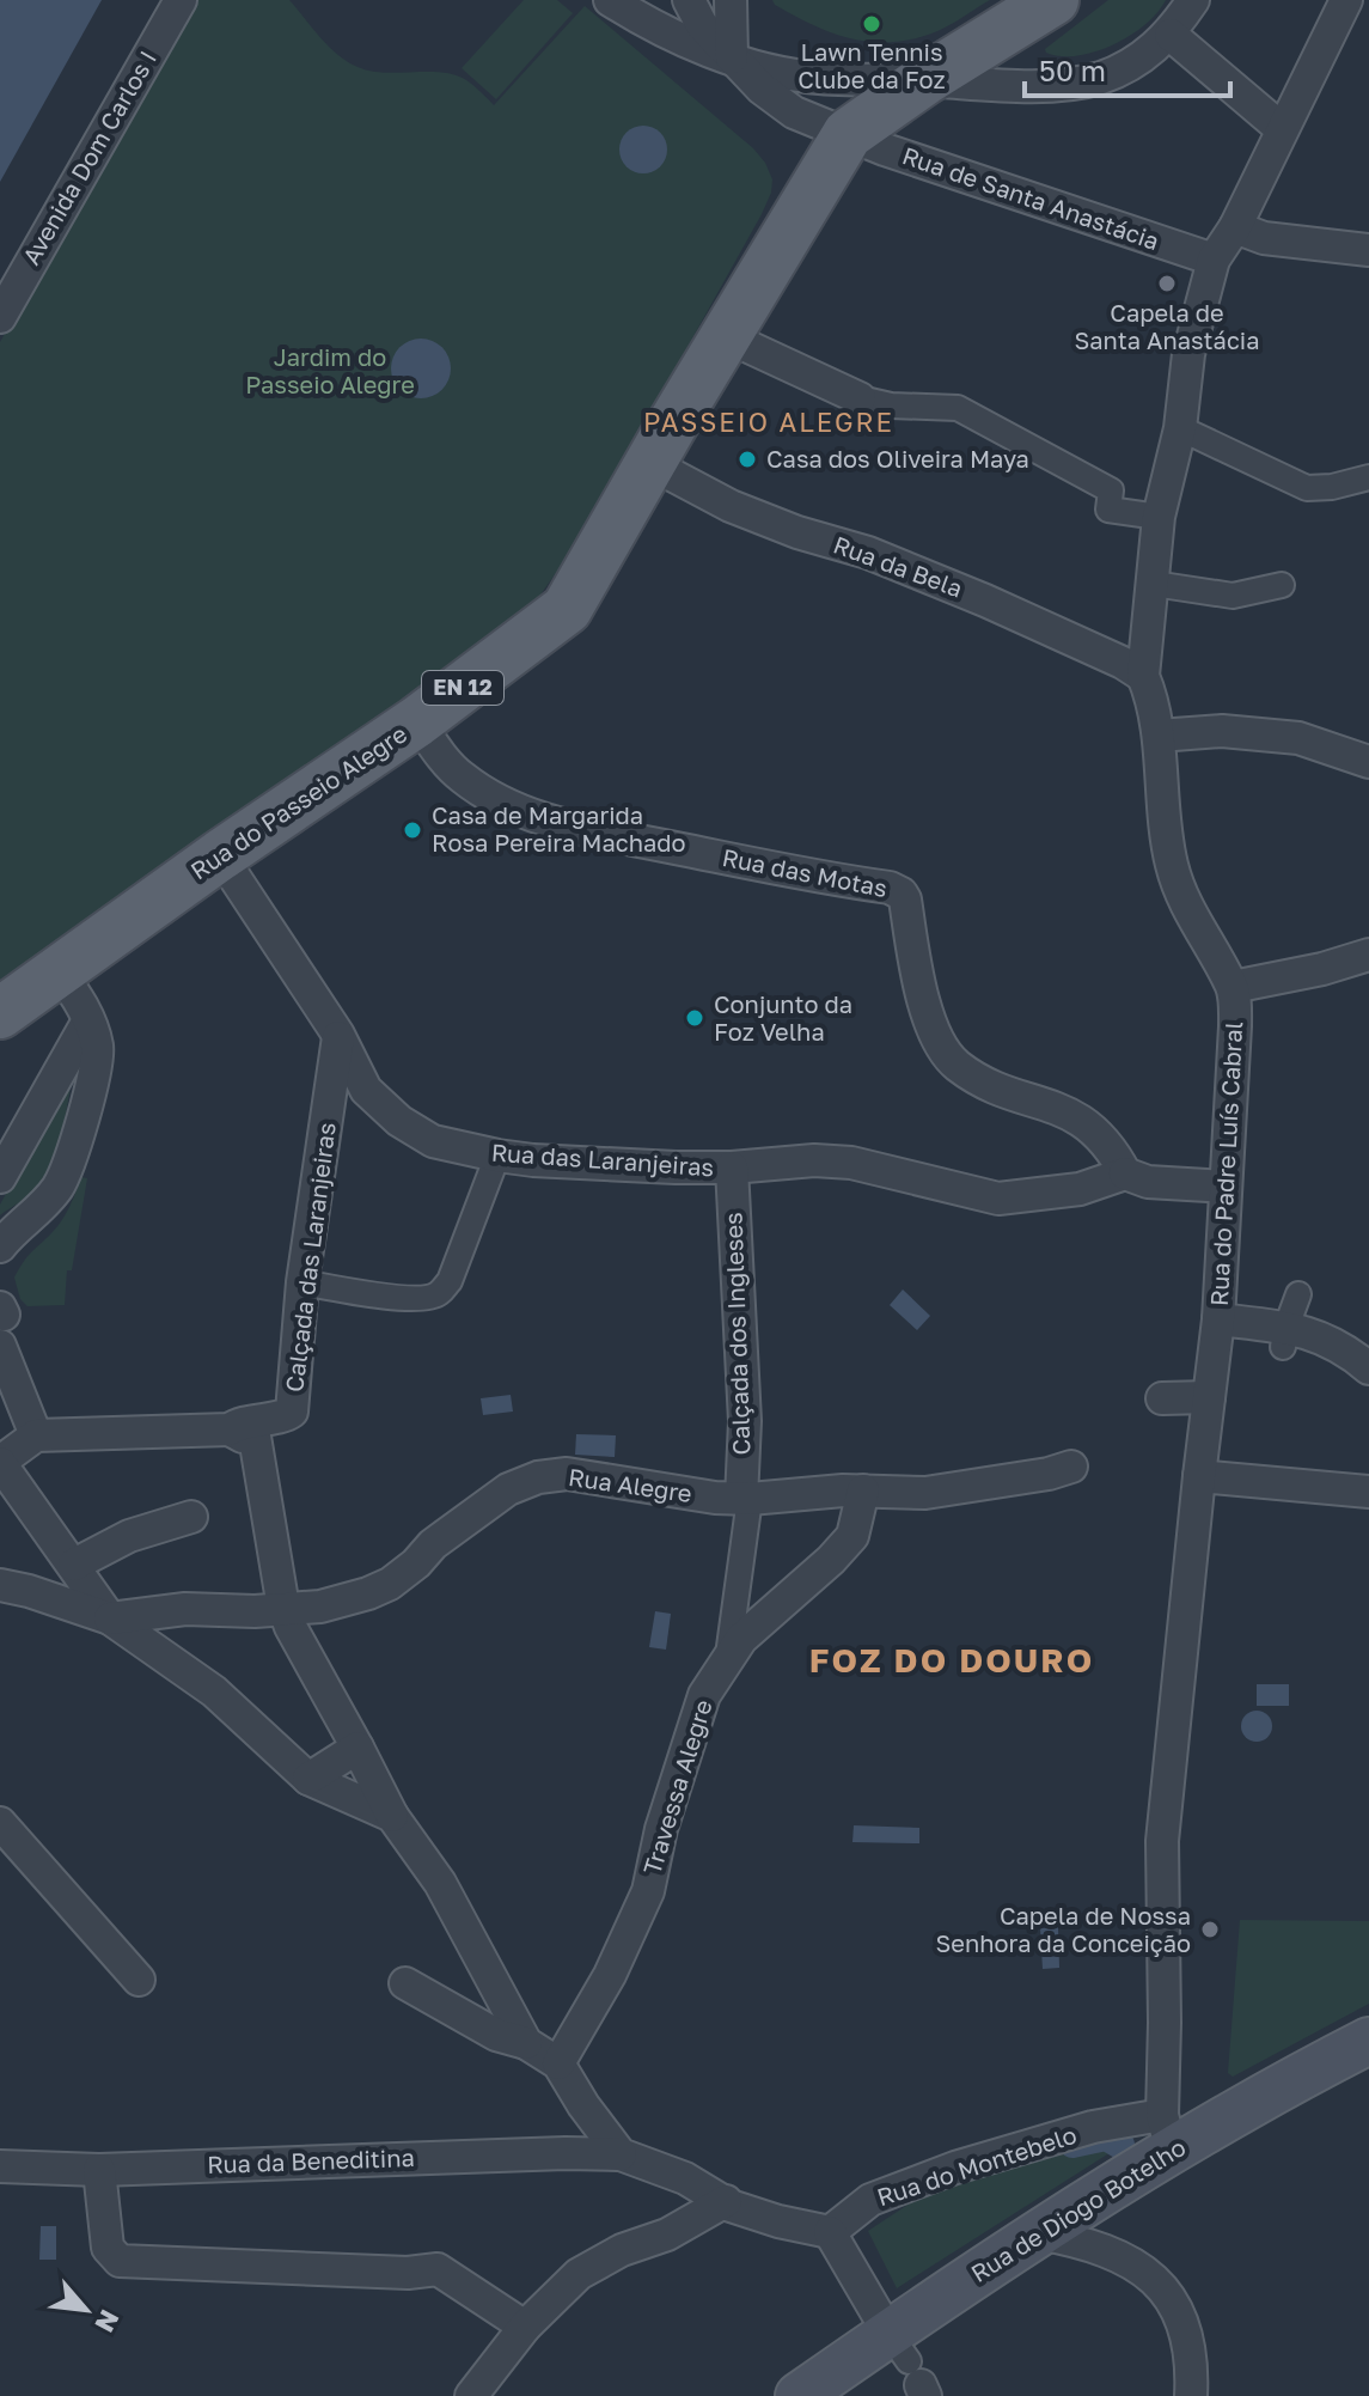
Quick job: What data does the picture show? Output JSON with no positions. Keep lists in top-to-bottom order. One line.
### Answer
{"streets":{"main road":["EN 12","Rua do Passeio Alegre","Rua de Diogo Botelho"],"street":["Avenida Dom Carlos I","Rua de Santa Anastácia","Rua da Bela","Rua das Motas","Rua das Laranjeiras","Rua do Padre Luís Cabral","Calçada das Laranjeiras","Calçada dos Ingleses","Rua Alegre","Travessa Alegre","Rua da Beneditina","Rua do Montebelo"]},"crossings":[["Rua de Santa Anastácia","EN 12"],["Rua de Santa Anastácia","Rua do Passeio Alegre"],["Rua de Santa Anastácia","Rua do Padre Luís Cabral"],["Rua da Bela","Rua do Passeio Alegre"],["Rua da Bela","Rua do Padre Luís Cabral"],["EN 12","Rua do Passeio Alegre"],["Rua do Passeio Alegre","Rua das Motas"],["Rua do Passeio Alegre","Rua das Laranjeiras"],["Rua das Motas","Rua das Laranjeiras"],["Rua das Laranjeiras","Calçada das Laranjeiras"],["Rua das Laranjeiras","Calçada dos Ingleses"],["Rua do Padre Luís Cabral","Rua do Montebelo"],["Rua do Padre Luís Cabral","Rua de Diogo Botelho"],["Calçada dos Ingleses","Rua Alegre"],["Rua Alegre","Travessa Alegre"],["Rua do Montebelo","Rua de Diogo Botelho"]],"districts":["PASSEIO ALEGRE","FOZ DO DOURO"],"parks":["Jardim do Passeio Alegre"],"places":["Lawn Tennis Clube da Foz","Capela de Santa Anastácia","Casa dos Oliveira Maya","Casa de Margarida Rosa Pereira Machado","Conjunto da Foz Velha","Capela de Nossa Senhora da Conceição"],"scale_bar":"50 m","north":"bottom right"}
